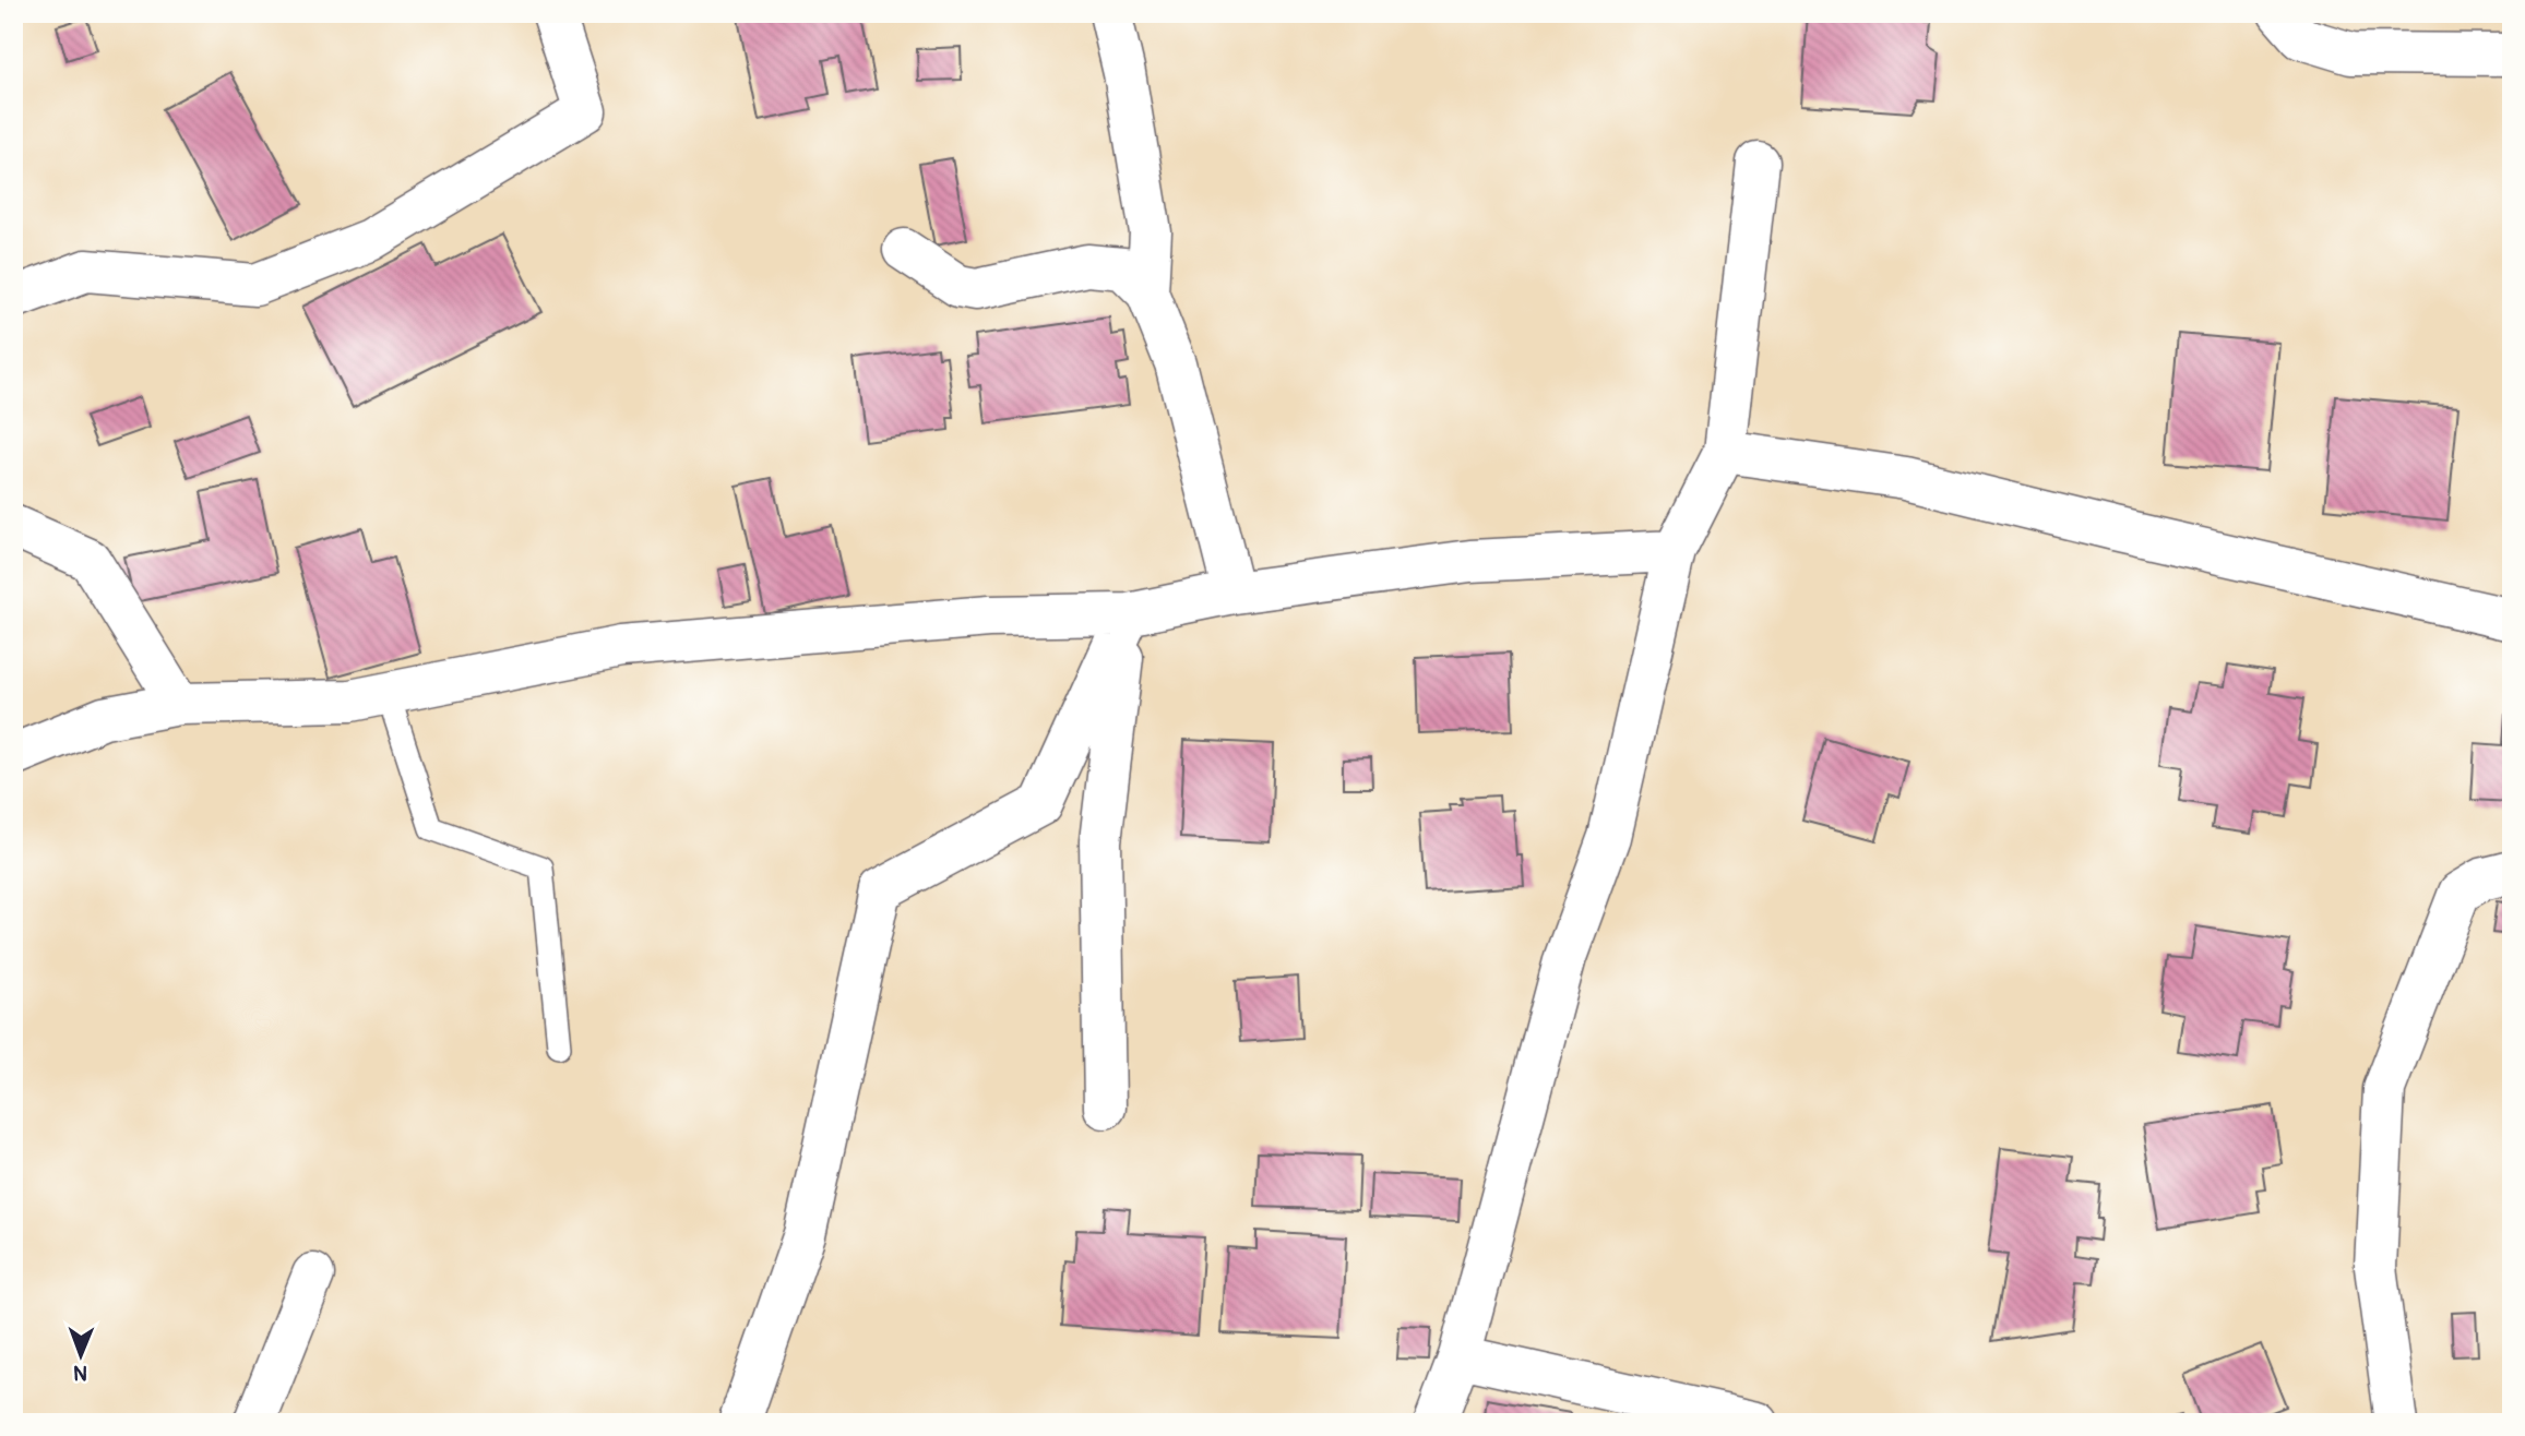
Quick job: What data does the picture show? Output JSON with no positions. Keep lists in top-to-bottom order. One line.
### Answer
{"north":"bottom"}
